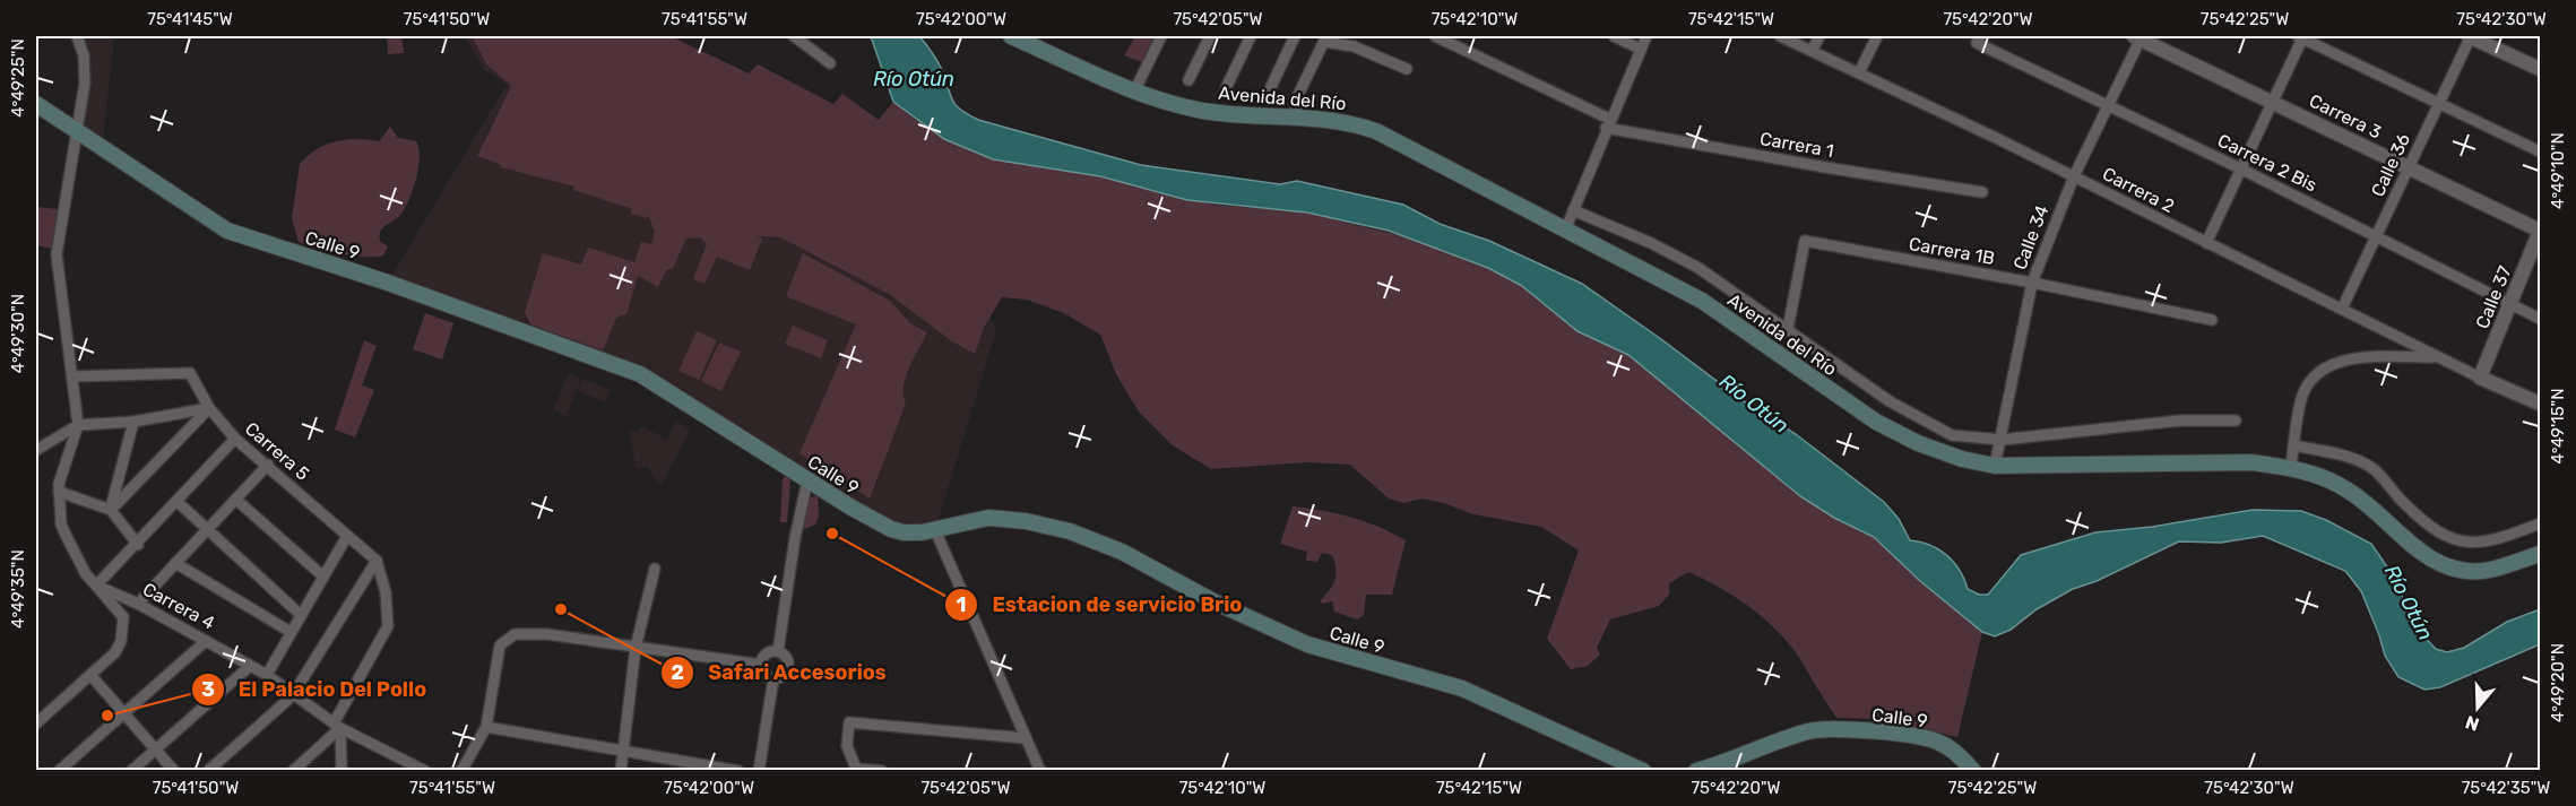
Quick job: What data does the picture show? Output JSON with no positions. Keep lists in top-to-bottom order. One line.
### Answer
{"streets":{"main road":["Avenida del Río","Calle 9"],"street":["Carrera 3","Carrera 1","Carrera 2 Bis","Calle 36","Carrera 2","Calle 34","Carrera 1B","Calle 37","Carrera 5","Carrera 4"]},"crossings":[["Avenida del Río","Calle 34"],["Carrera 3","Calle 36"],["Carrera 3","Calle 34"],["Carrera 3","Calle 37"],["Carrera 2 Bis","Calle 36"],["Carrera 2 Bis","Calle 34"],["Carrera 2 Bis","Calle 37"],["Calle 36","Carrera 2"],["Carrera 2","Calle 34"],["Carrera 2","Calle 37"],["Calle 34","Carrera 1B"]],"water":["Río Otún"],"places":["Estacion de servicio Brio","Safari Accesorios","El Palacio Del Pollo"],"north":"bottom","coordinates":["75°41'45\"W","75°41'50\"W","75°41'55\"W","75°42'00\"W","75°42'05\"W","75°42'10\"W","75°42'15\"W","75°42'20\"W","75°42'25\"W","75°42'30\"W","4°49'25\"N","4°49'10\"N","4°49'30\"N","4°49'15\"N","4°49'35\"N","4°49'20\"N","75°42'35\"W"]}
